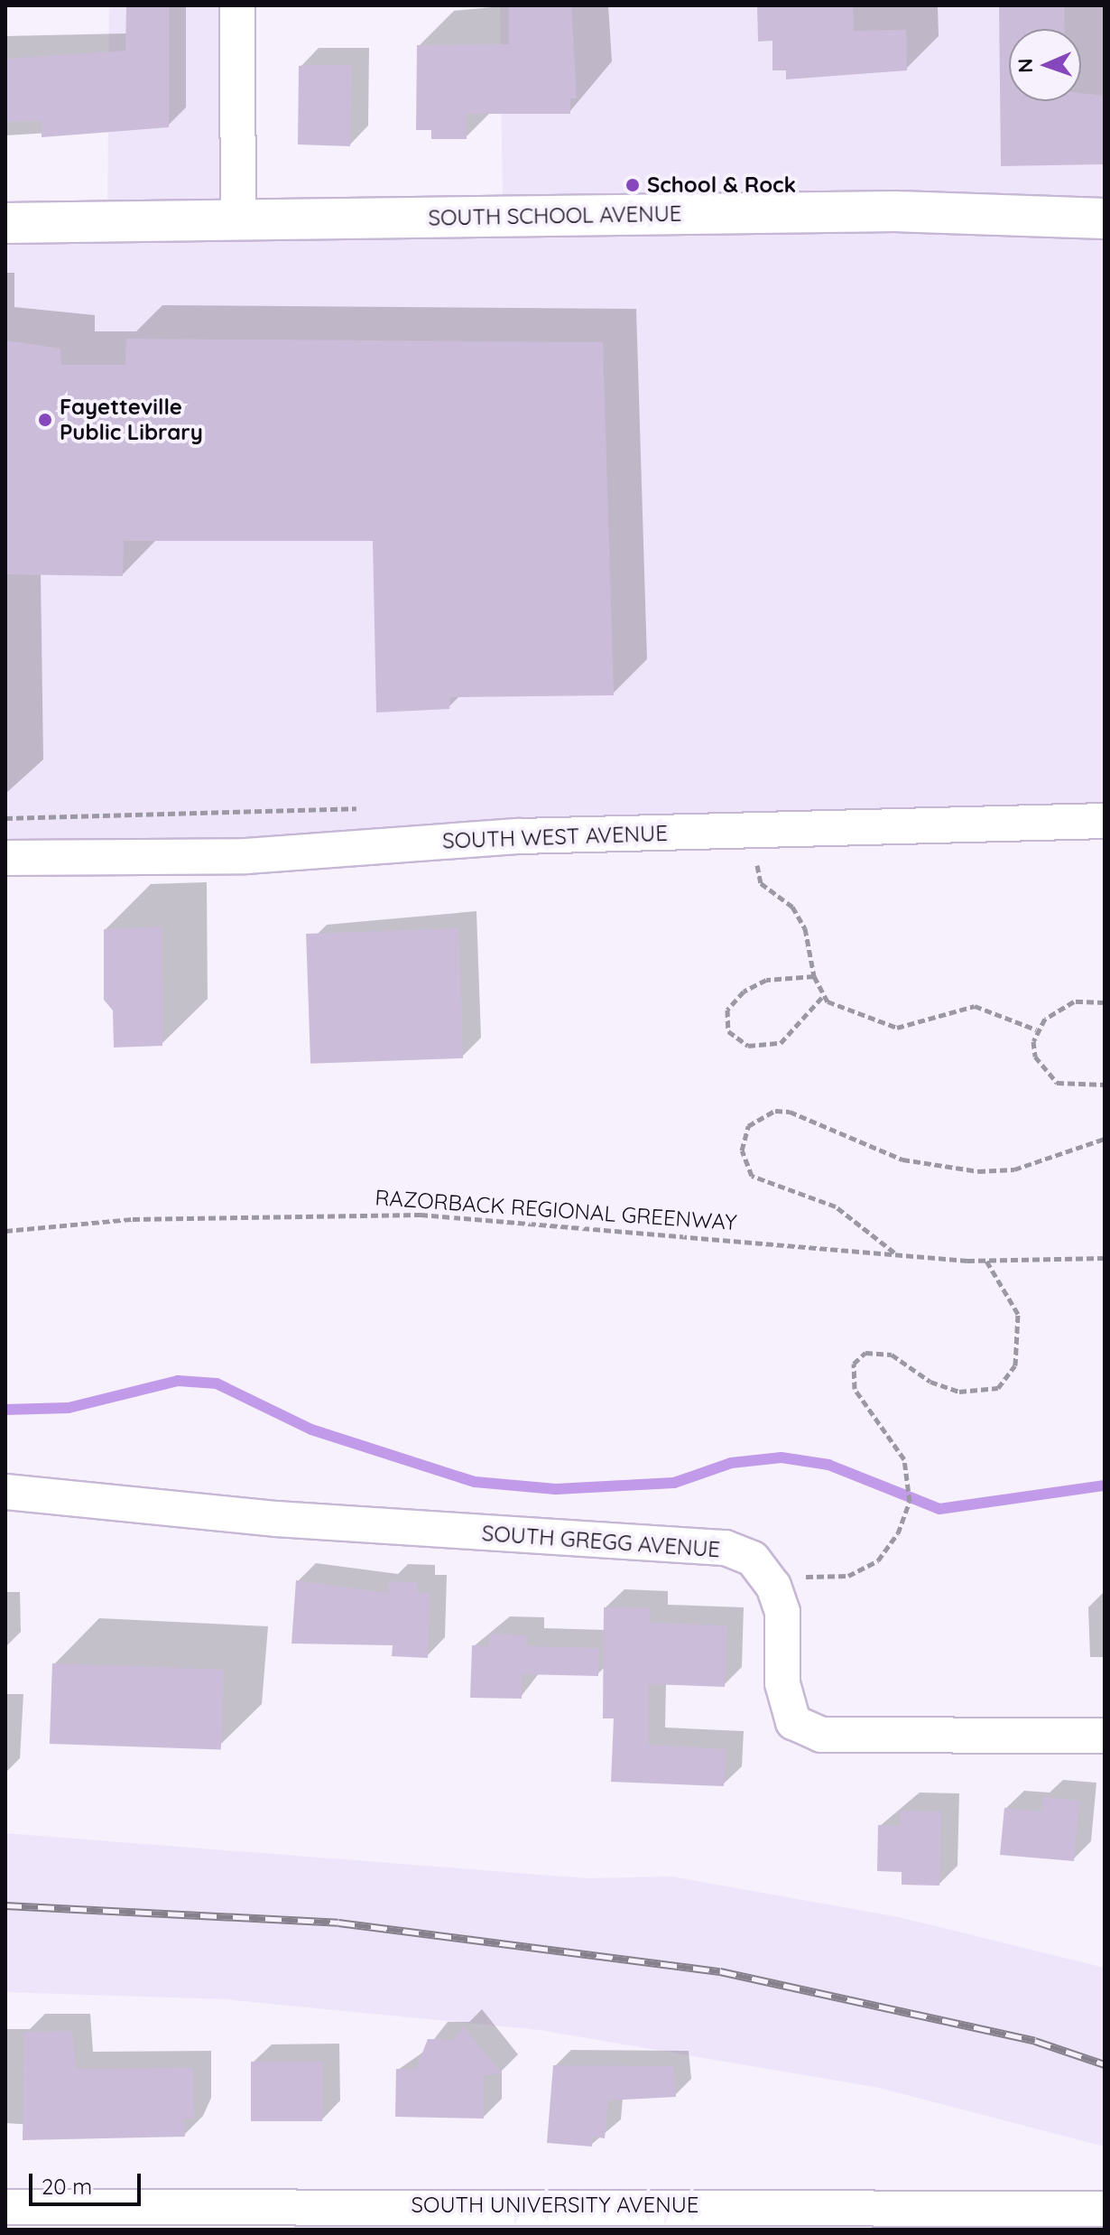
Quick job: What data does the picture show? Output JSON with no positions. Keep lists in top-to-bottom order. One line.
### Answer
{"streets":{"street":["SOUTH SCHOOL AVENUE","SOUTH WEST AVENUE","SOUTH GREGG AVENUE","SOUTH UNIVERSITY AVENUE"],"path":["RAZORBACK REGIONAL GREENWAY"]},"places":["School & Rock","Fayetteville Public Library"],"scale_bar":"20 m","north":"left"}
